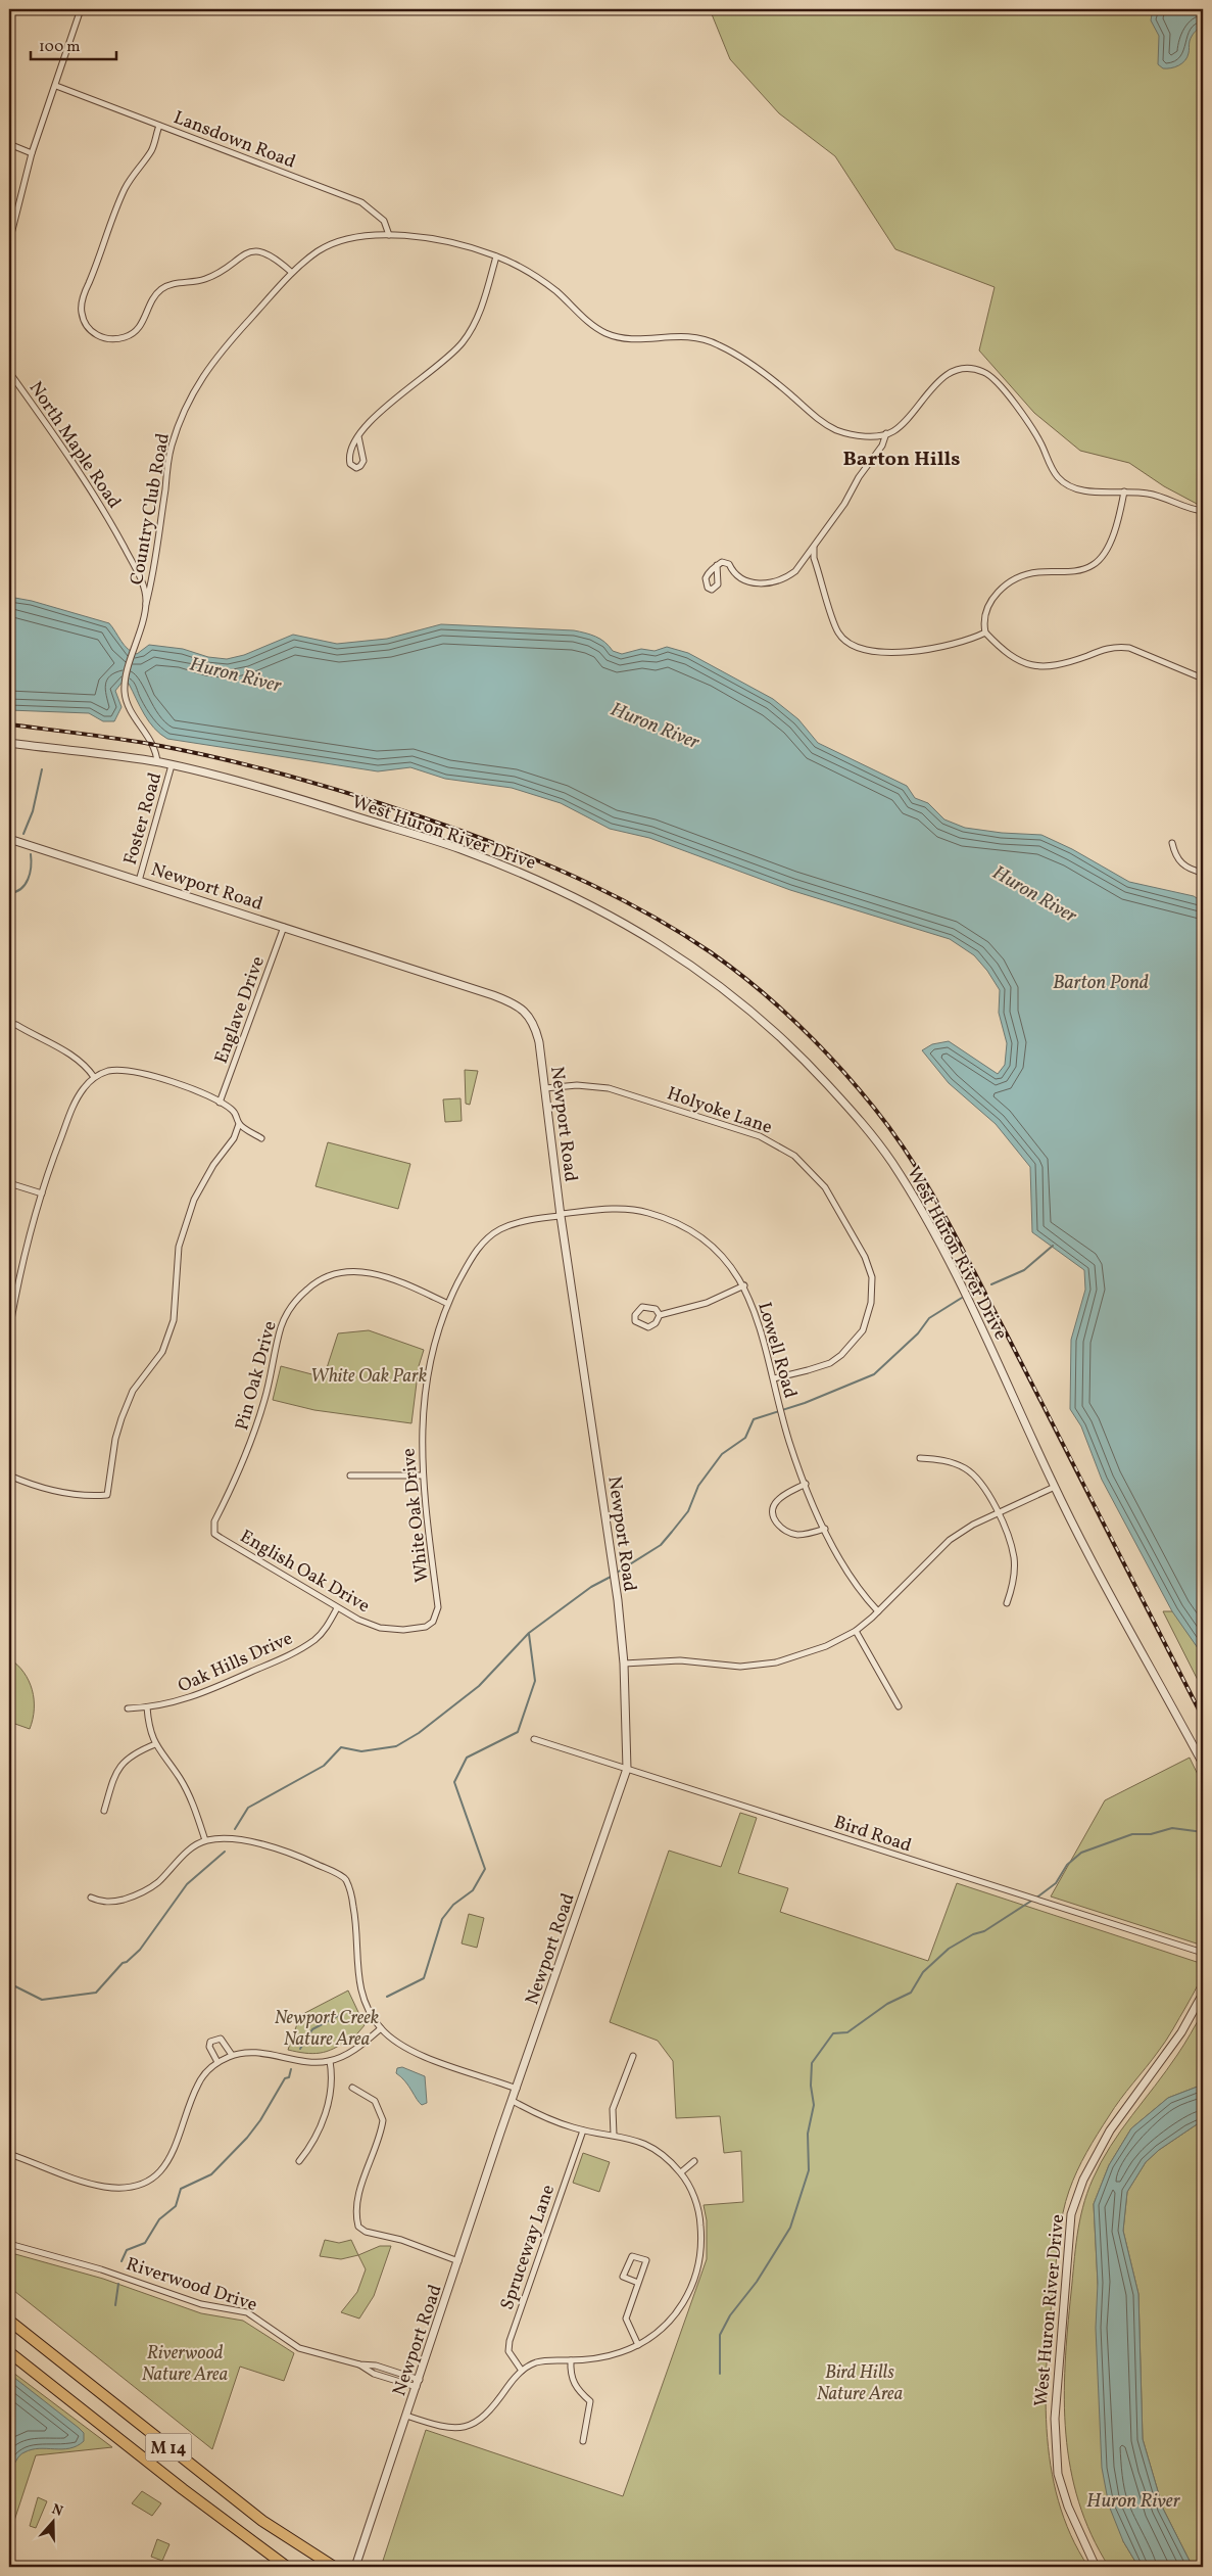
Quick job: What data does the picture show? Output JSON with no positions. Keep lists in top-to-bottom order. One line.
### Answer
{"streets":{"highway":["M 14"],"street":["Lansdown Road","North Maple Road","Country Club Road","Foster Road","West Huron River Drive","Newport Road","Englave Drive","Holyoke Lane","Lowell Road","Pin Oak Drive","White Oak Drive","English Oak Drive","Oak Hills Drive","Bird Road","Spruceway Lane","Riverwood Drive"]},"crossings":[["Lansdown Road","Country Club Road"],["North Maple Road","Country Club Road"],["North Maple Road","West Huron River Drive"],["Foster Road","West Huron River Drive"],["Foster Road","Newport Road"],["Newport Road","Englave Drive"],["Newport Road","Holyoke Lane"],["Newport Road","Lowell Road"],["Newport Road","White Oak Drive"],["Newport Road","Bird Road"],["Newport Road","Riverwood Drive"],["Holyoke Lane","Lowell Road"],["Lowell Road","White Oak Drive"],["Pin Oak Drive","White Oak Drive"],["Pin Oak Drive","English Oak Drive"],["White Oak Drive","English Oak Drive"],["English Oak Drive","Oak Hills Drive"]],"districts":["Barton Hills"],"water":["Huron River","Barton Pond"],"parks":["White Oak Park","Newport Creek Nature Area","Riverwood Nature Area","Bird Hills Nature Area"],"scale_bar":"100 m","north":"top"}
